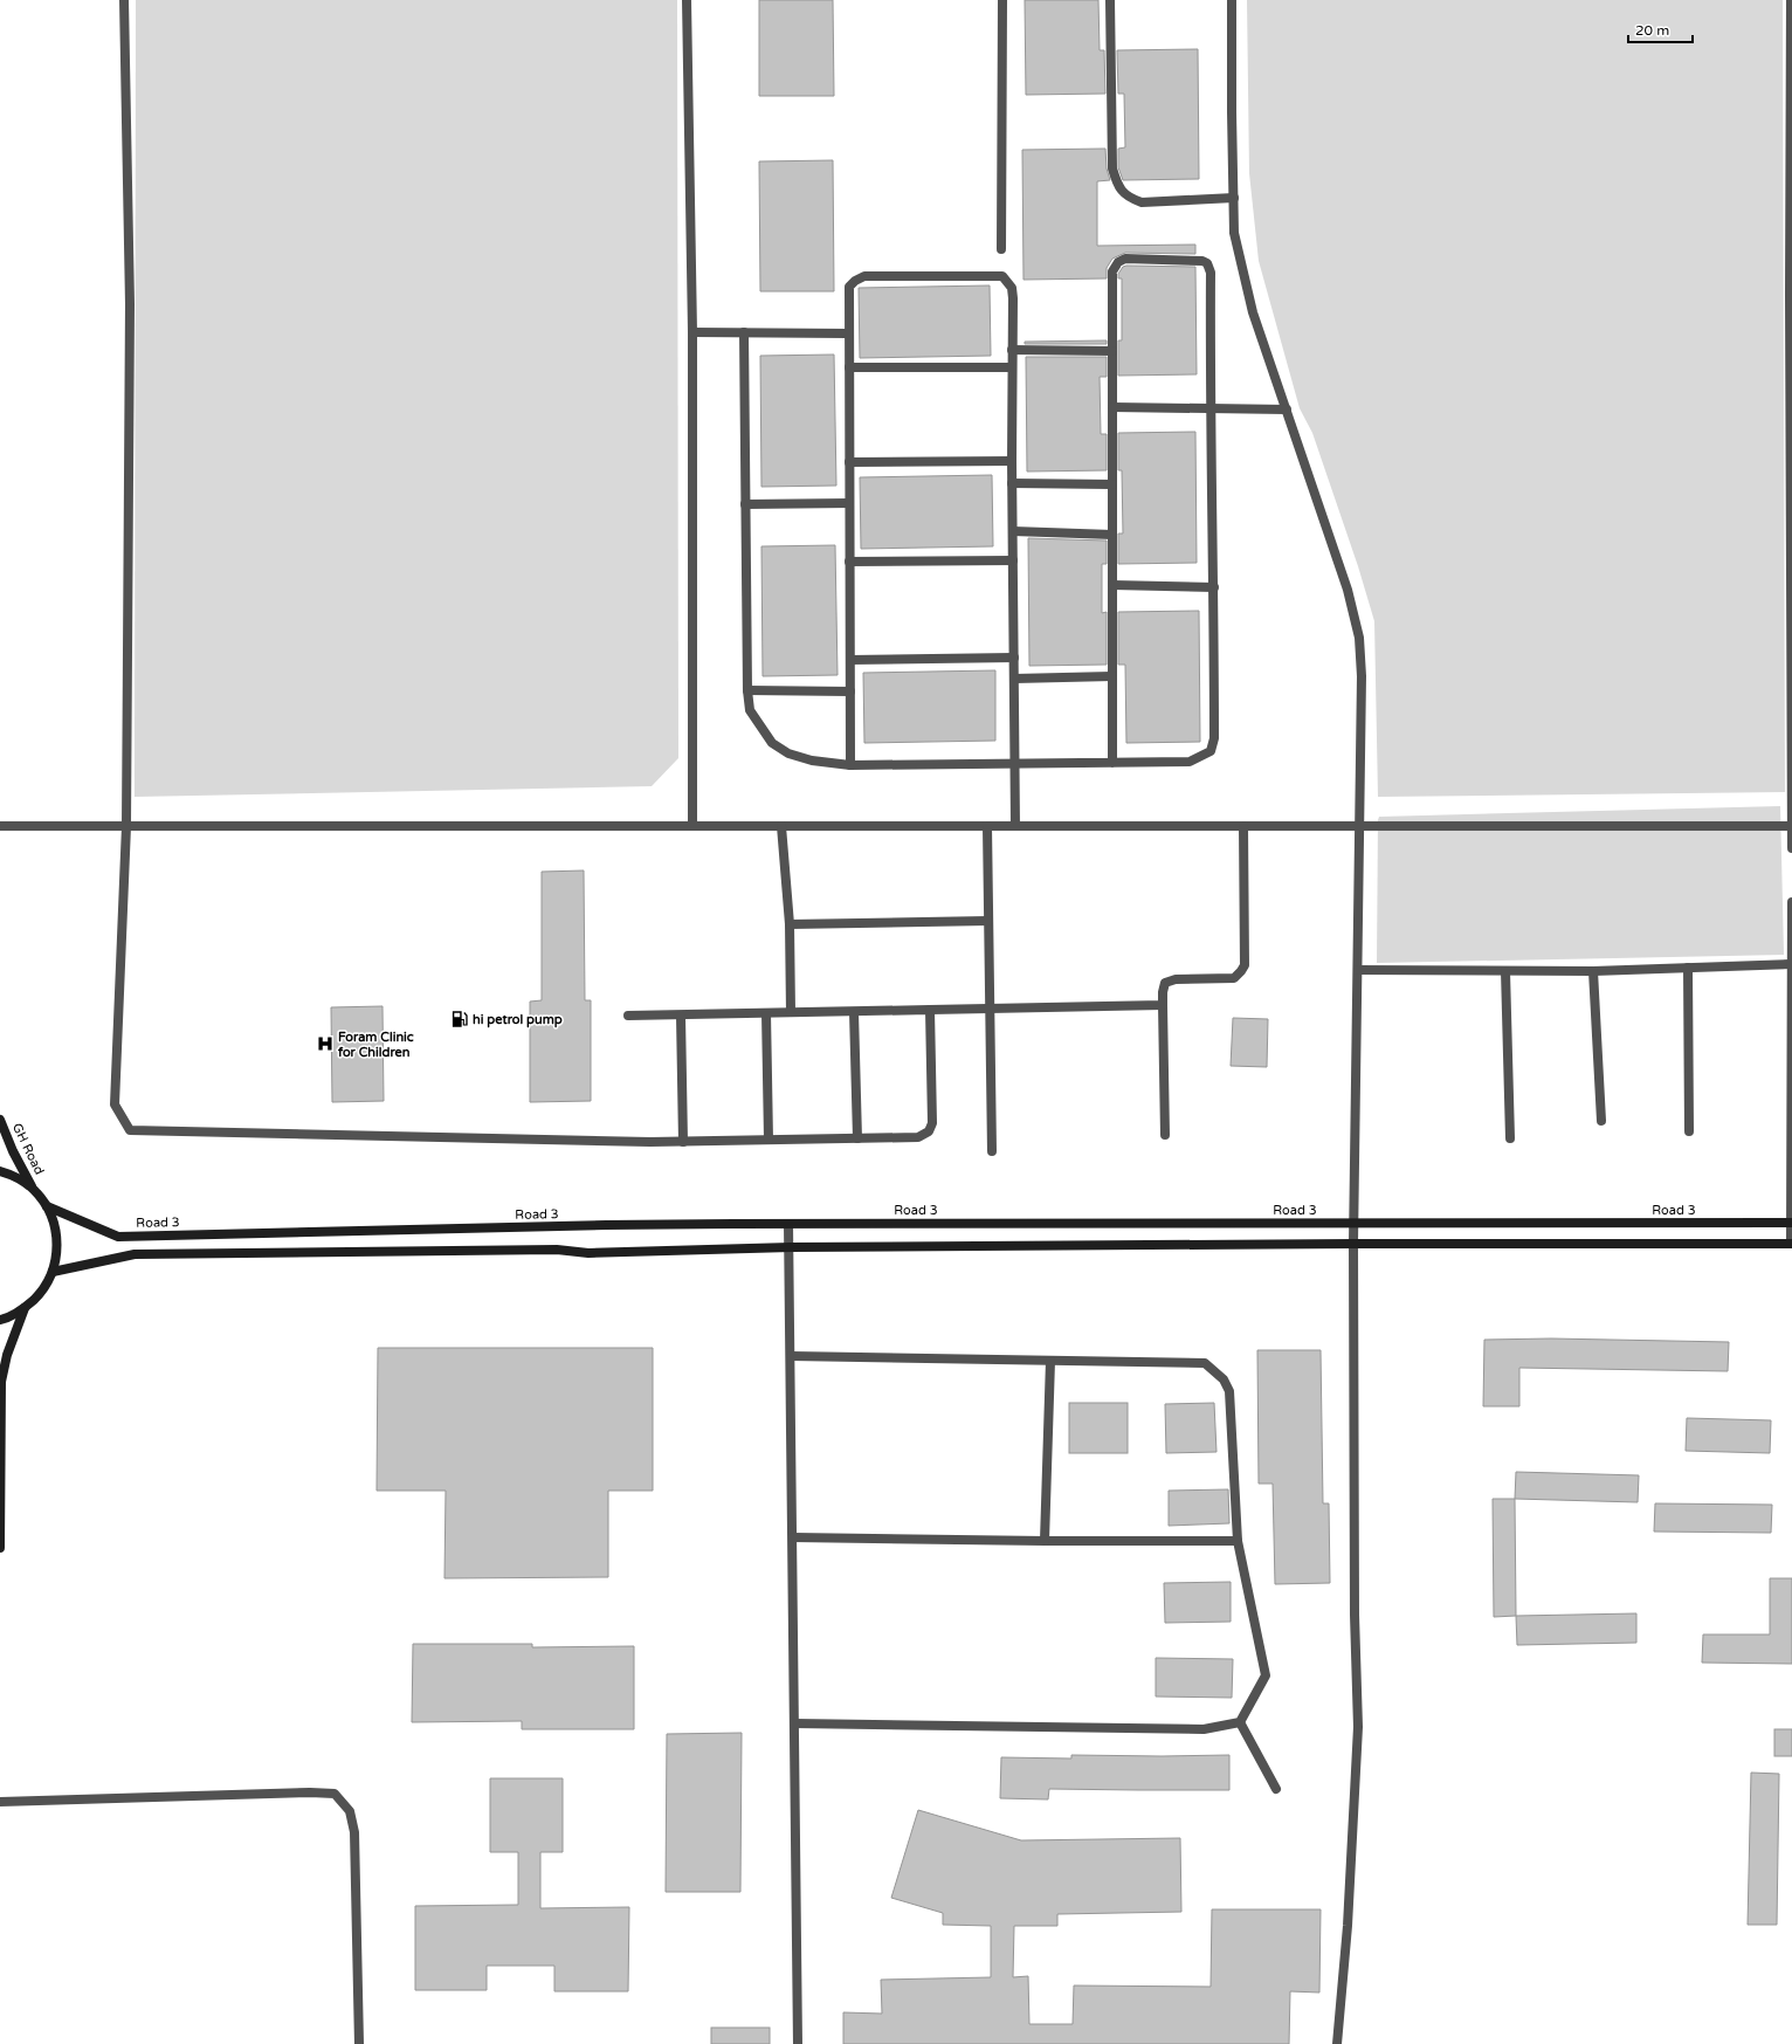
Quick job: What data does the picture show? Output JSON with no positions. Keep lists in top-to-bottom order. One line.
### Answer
{"streets":{"street":["GH Road","Road 3"]},"places":{"fuel station":["hi petrol pump"],"hospital":["Foram Clinic for Children"]},"scale_bar":"20 m"}
